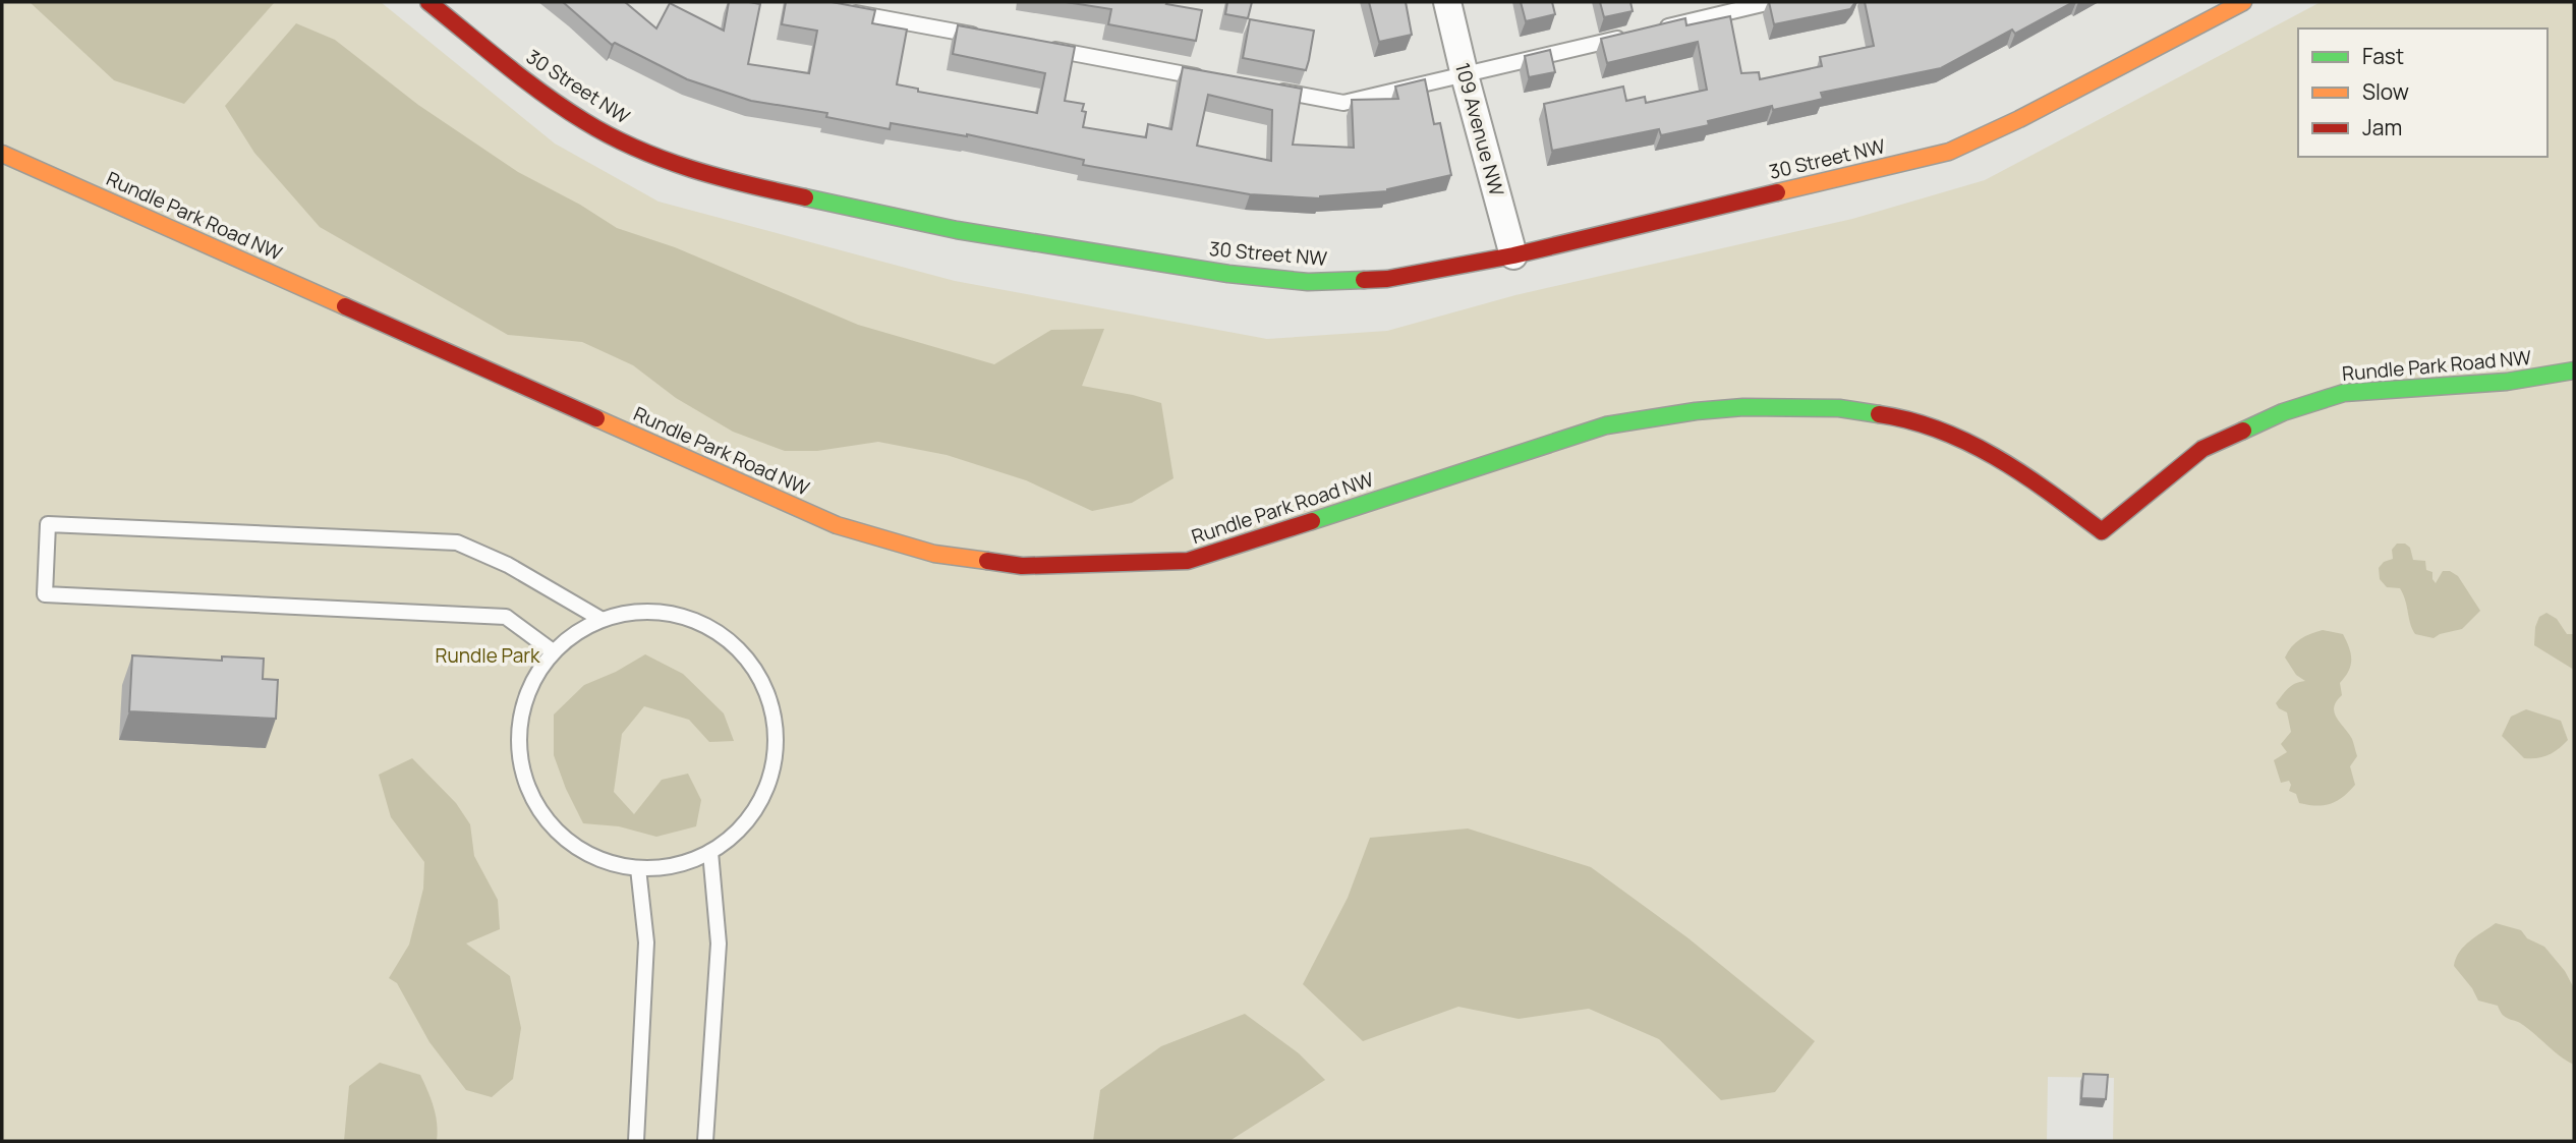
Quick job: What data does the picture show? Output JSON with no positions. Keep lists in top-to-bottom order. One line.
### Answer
{"streets":{"street":["30 Street NW","109 Avenue NW","Rundle Park Road NW"]},"crossings":[["30 Street NW","109 Avenue NW"]],"parks":["Rundle Park"],"legend":["Fast","Slow","Jam"]}
